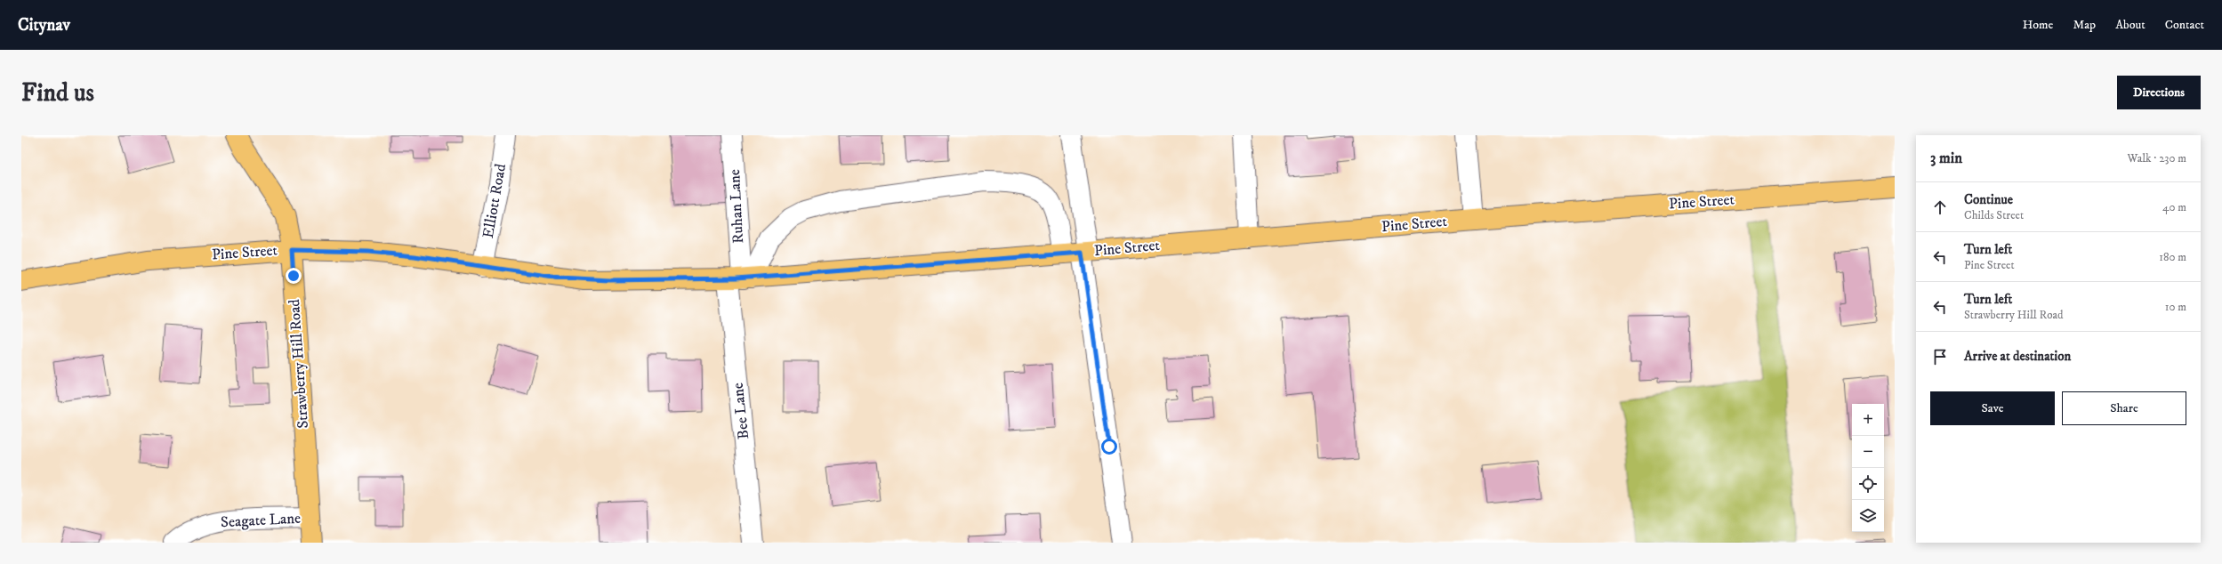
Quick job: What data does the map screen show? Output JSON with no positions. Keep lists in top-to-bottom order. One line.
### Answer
{"streets":{"main road":["Pine Street","Strawberry Hill Road"],"street":["Elliott Road","Ruhan Lane","Bee Lane","Seagate Lane"]},"crossings":[["Elliott Road","Pine Street"],["Pine Street","Ruhan Lane"],["Pine Street","Strawberry Hill Road"],["Pine Street","Bee Lane"],["Ruhan Lane","Bee Lane"],["Strawberry Hill Road","Seagate Lane"]],"page":{"header":"Citynav","nav":["Home","Map","About","Contact"],"buttons":["Directions",["Save","Share"]],"title":"Find us","heading":["3 min","Walk · 230 m"],"list":[["Continue","Childs Street","40 m"],["Turn left","Pine Street","180 m"],["Turn left","Strawberry Hill Road","10 m"],"Arrive at destination"],"map_buttons":["+","−"]}}
